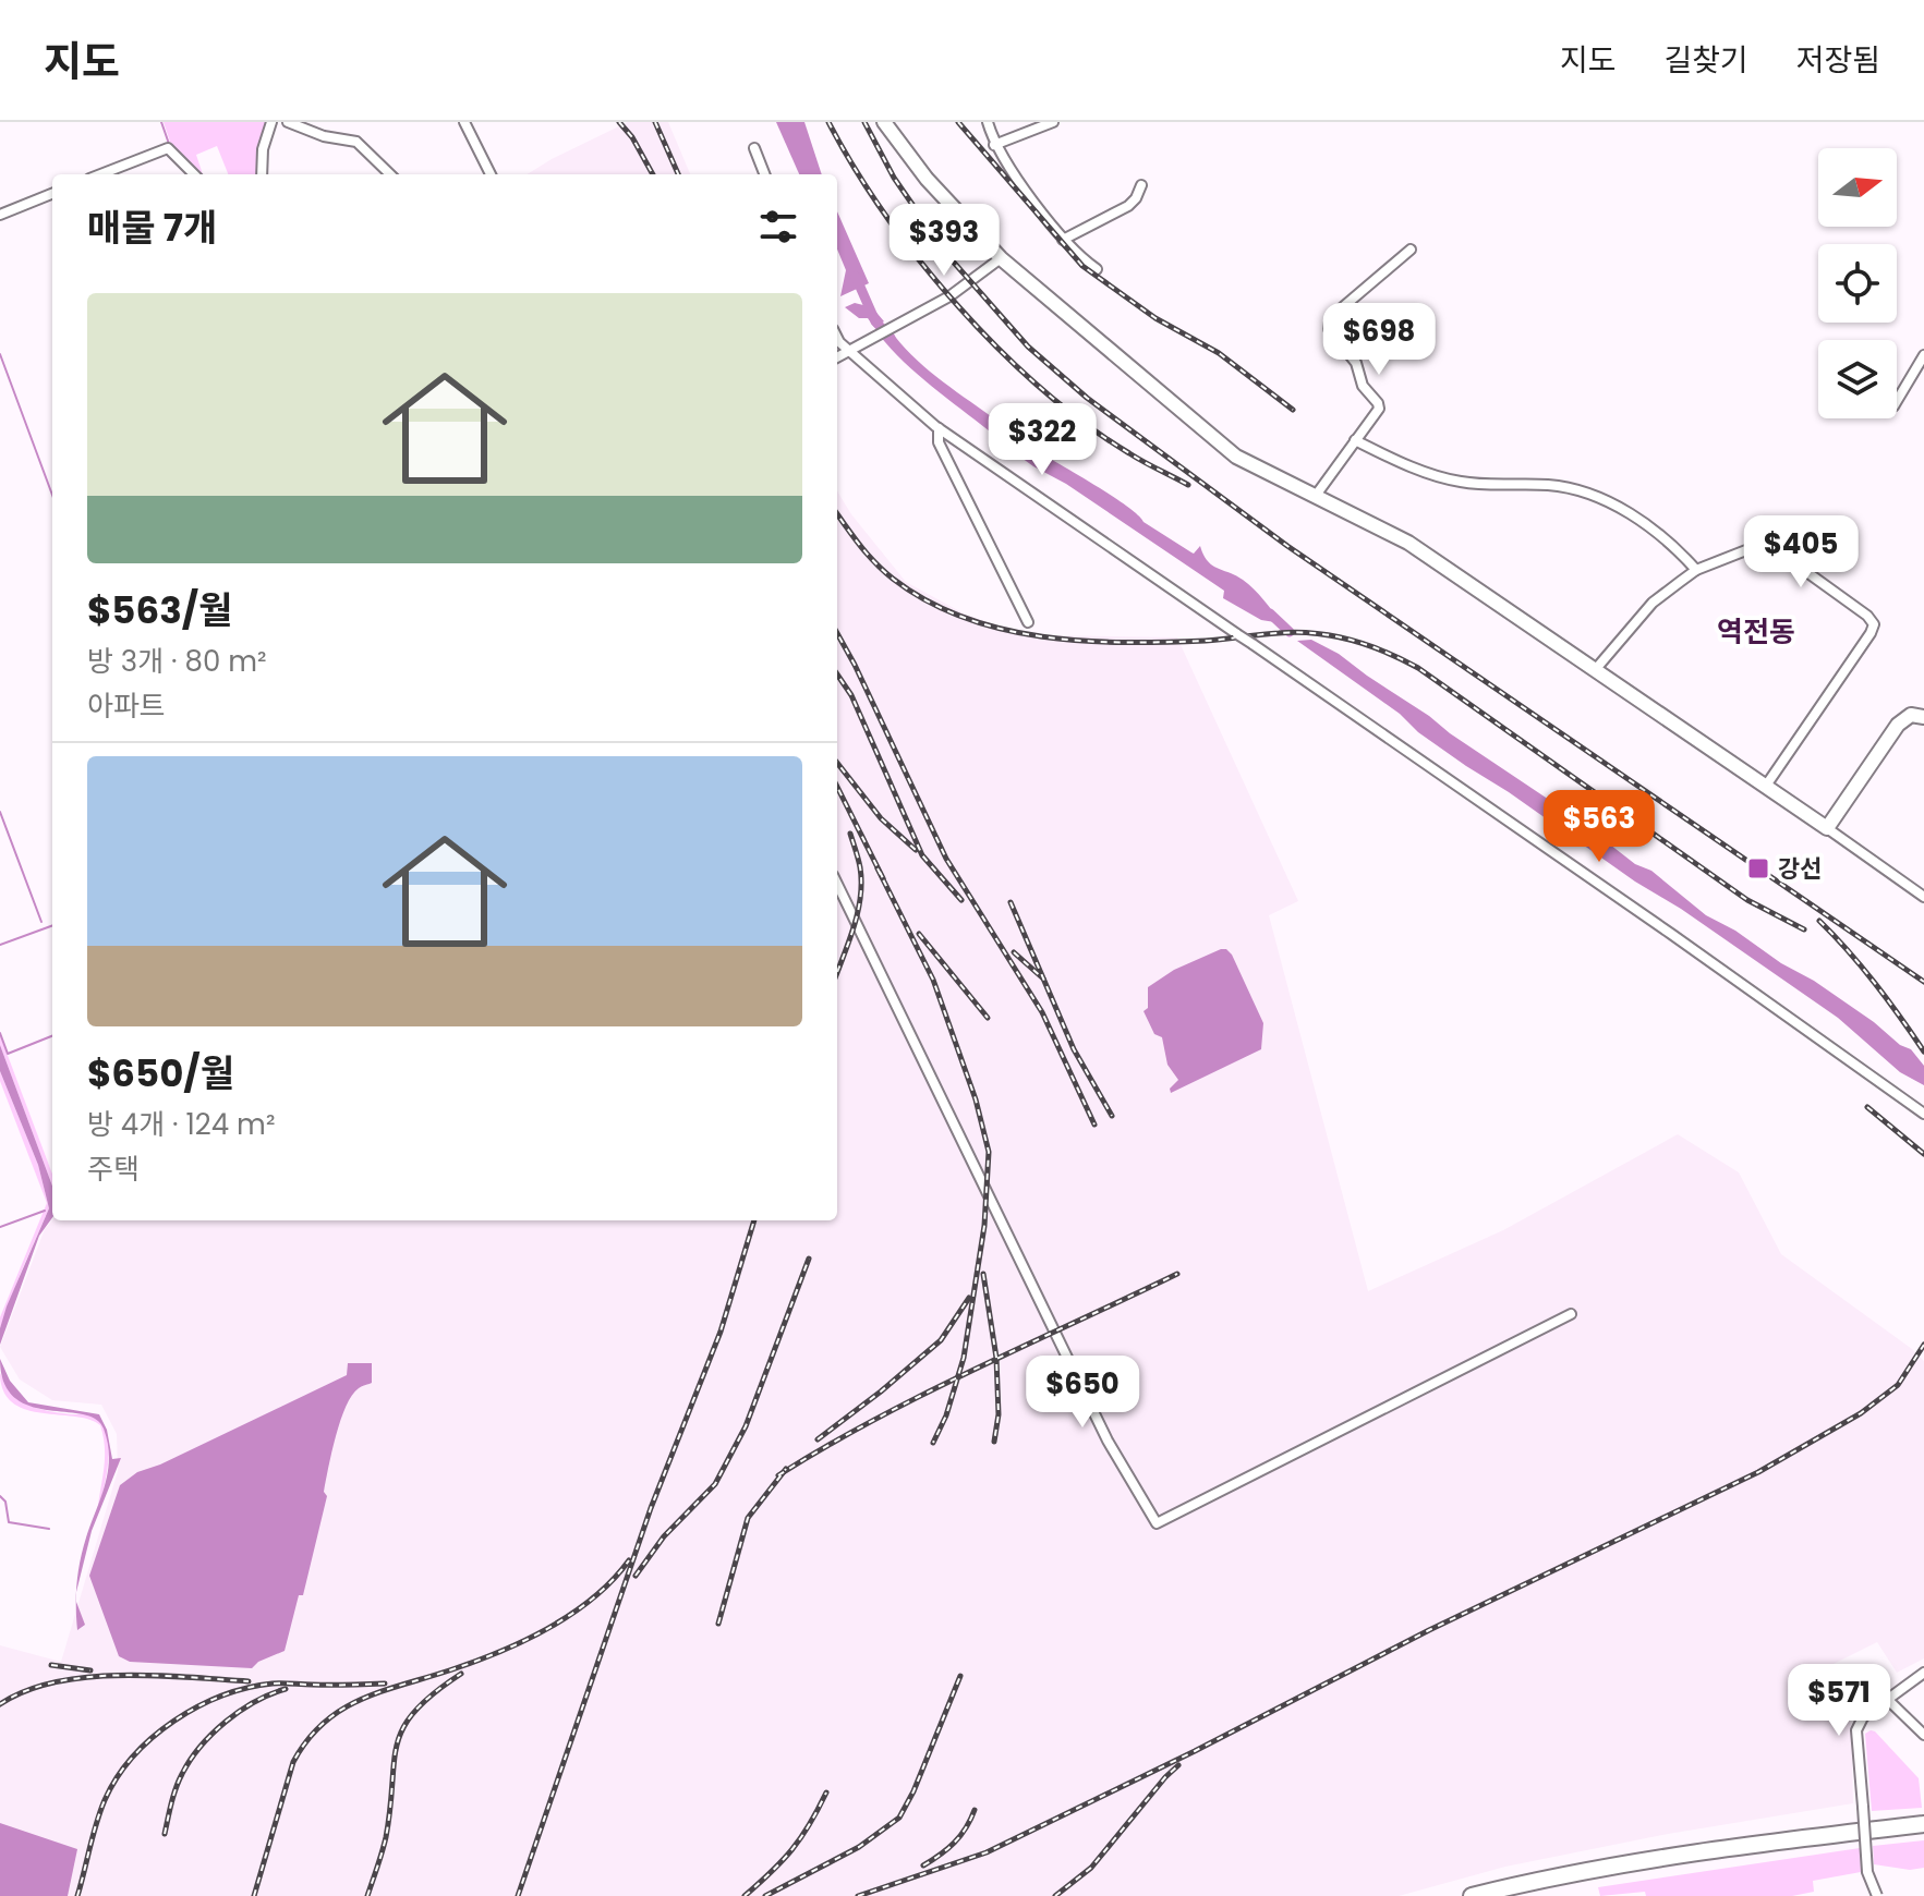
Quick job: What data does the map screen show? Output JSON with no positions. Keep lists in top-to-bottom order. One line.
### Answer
{"districts":["역전동"],"places":{"transit":["강선"]},"north":"right","page":{"header":"지도","nav":["지도","길찾기","저장됨"],"heading":"매물 7개","price":["$393","$698","$322","$405","$563","$650","$571"],"list":[{"name":"$563/월","note":"방 3개 · 80 m² · 아파트"},{"name":"$650/월","note":"방 4개 · 124 m² · 주택"}]}}
